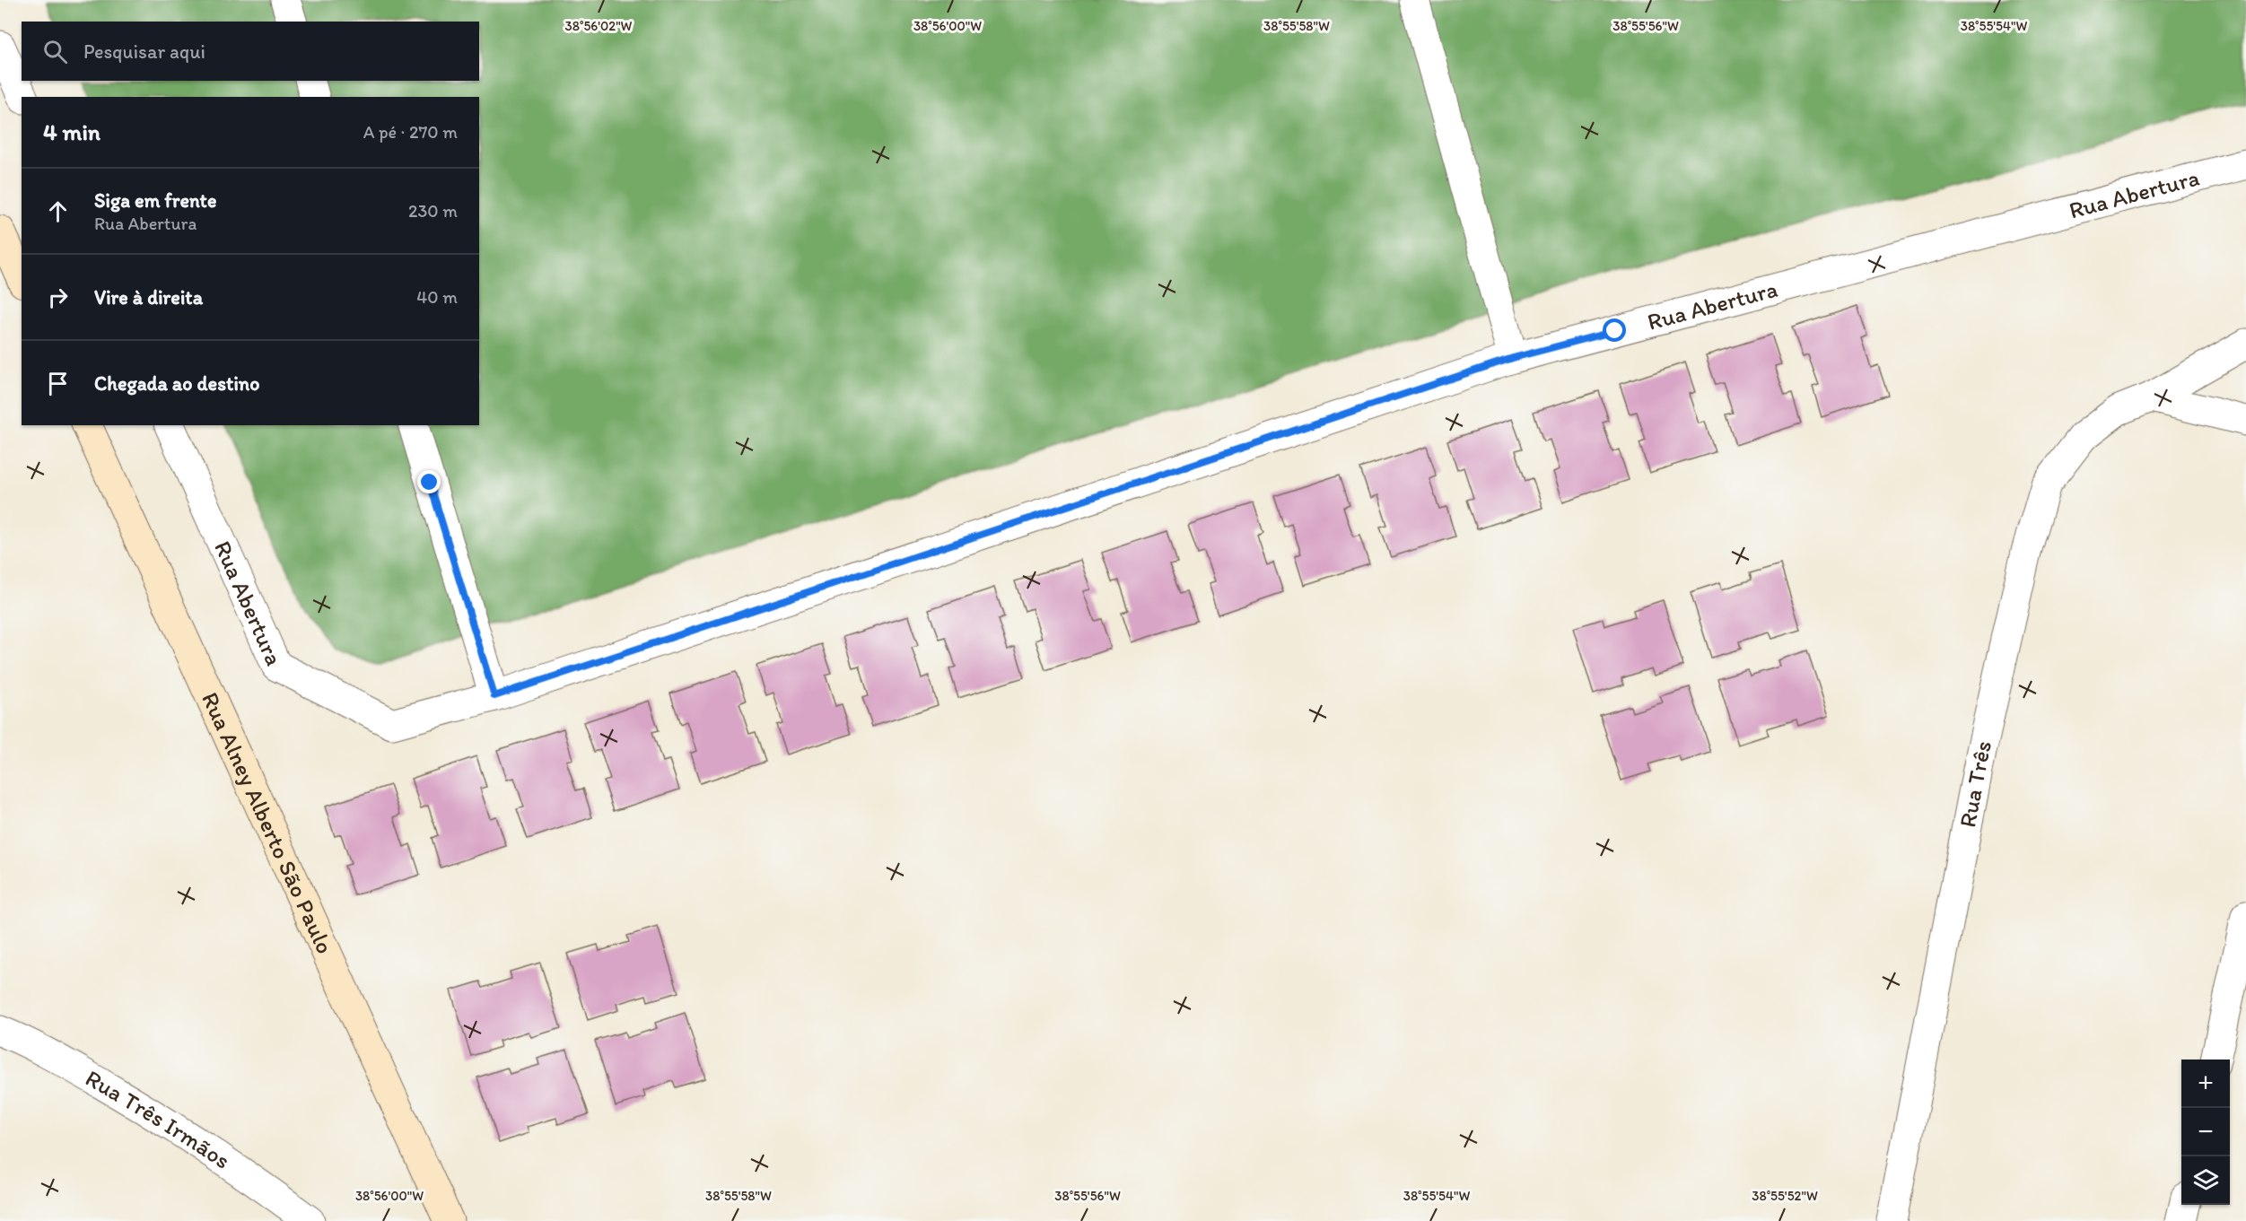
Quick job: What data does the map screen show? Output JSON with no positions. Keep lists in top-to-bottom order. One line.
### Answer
{"streets":{"street":["Rua Abertura","Rua Três","Rua Alney Alberto São Paulo","Rua Três Irmãos"]},"page":{"search":"Pesquisar aqui","heading":["4 min","A pé · 270 m"],"list":[["Siga em frente","Rua Abertura","230 m"],["Vire à direita","40 m"],"Chegada ao destino"],"map_buttons":["+","−"]},"coordinates":["38°56'02\"W","38°56'00\"W","38°55'58\"W","38°55'56\"W","38°55'54\"W","38°55'52\"W"]}
